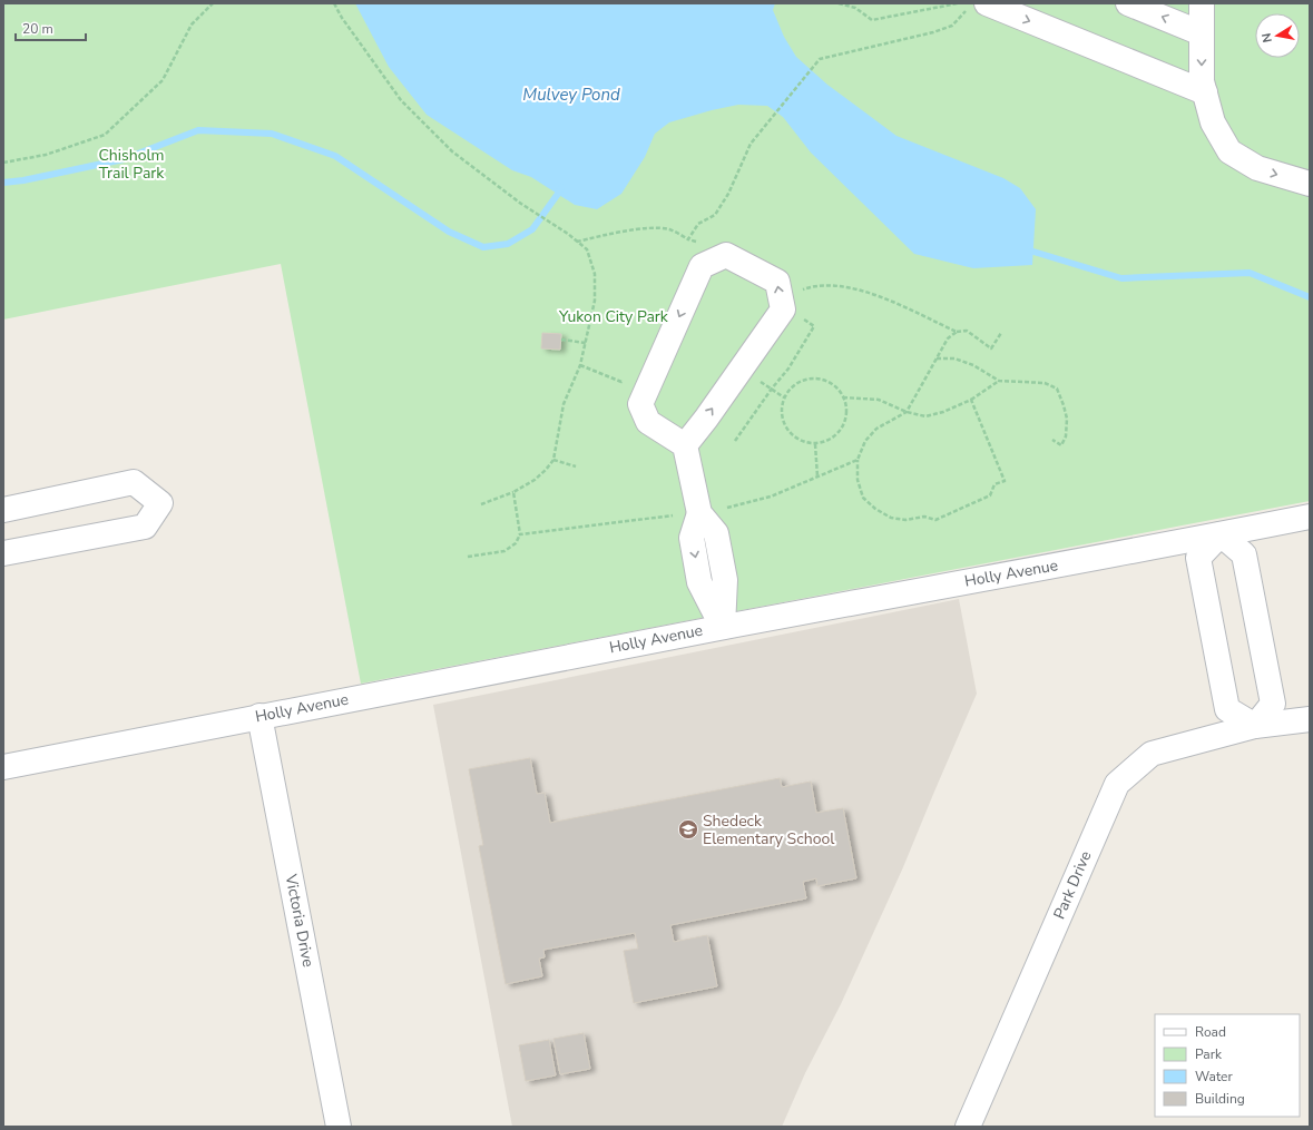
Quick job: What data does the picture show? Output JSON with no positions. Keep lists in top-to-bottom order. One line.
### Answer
{"streets":{"street":["Holly Avenue","Park Drive","Victoria Drive"]},"crossings":[["Holly Avenue","Victoria Drive"]],"water":["Mulvey Pond"],"parks":["Chisholm Trail Park","Yukon City Park"],"places":{"school or university":["Shedeck Elementary School"]},"legend":["Road","Park","Water","Building"],"scale_bar":"20 m","north":"left"}
